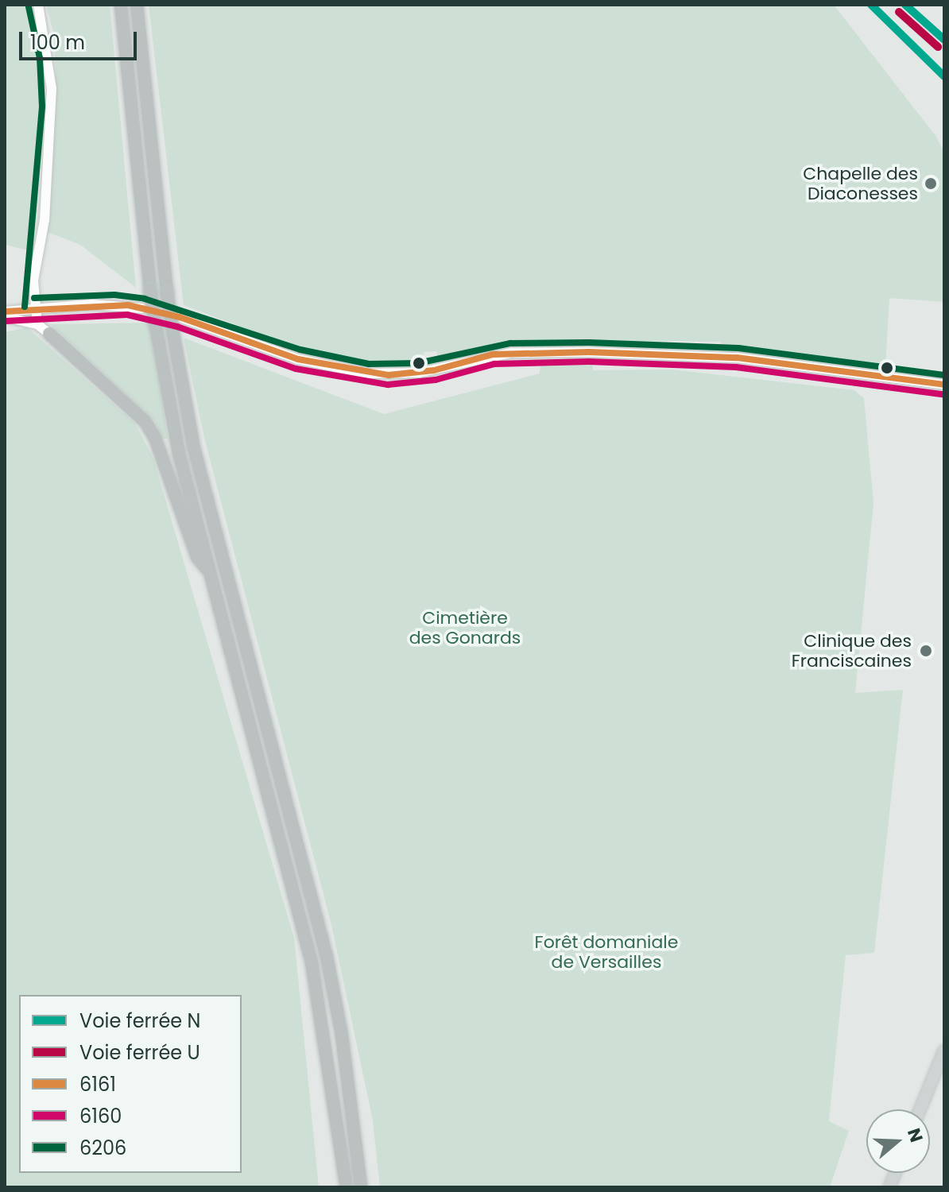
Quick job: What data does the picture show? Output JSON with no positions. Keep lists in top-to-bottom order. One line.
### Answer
{"parks":["Cimetière des Gonards","Forêt domaniale de Versailles"],"places":["Chapelle des Diaconesses","Clinique des Franciscaines"],"lines":["rail line N","transit line 6206","rail line U","transit line 6161","transit line 6160"],"legend":["Voie ferrée N","Voie ferrée U","6161","6160","6206"],"scale_bar":"100 m","north":"right"}
